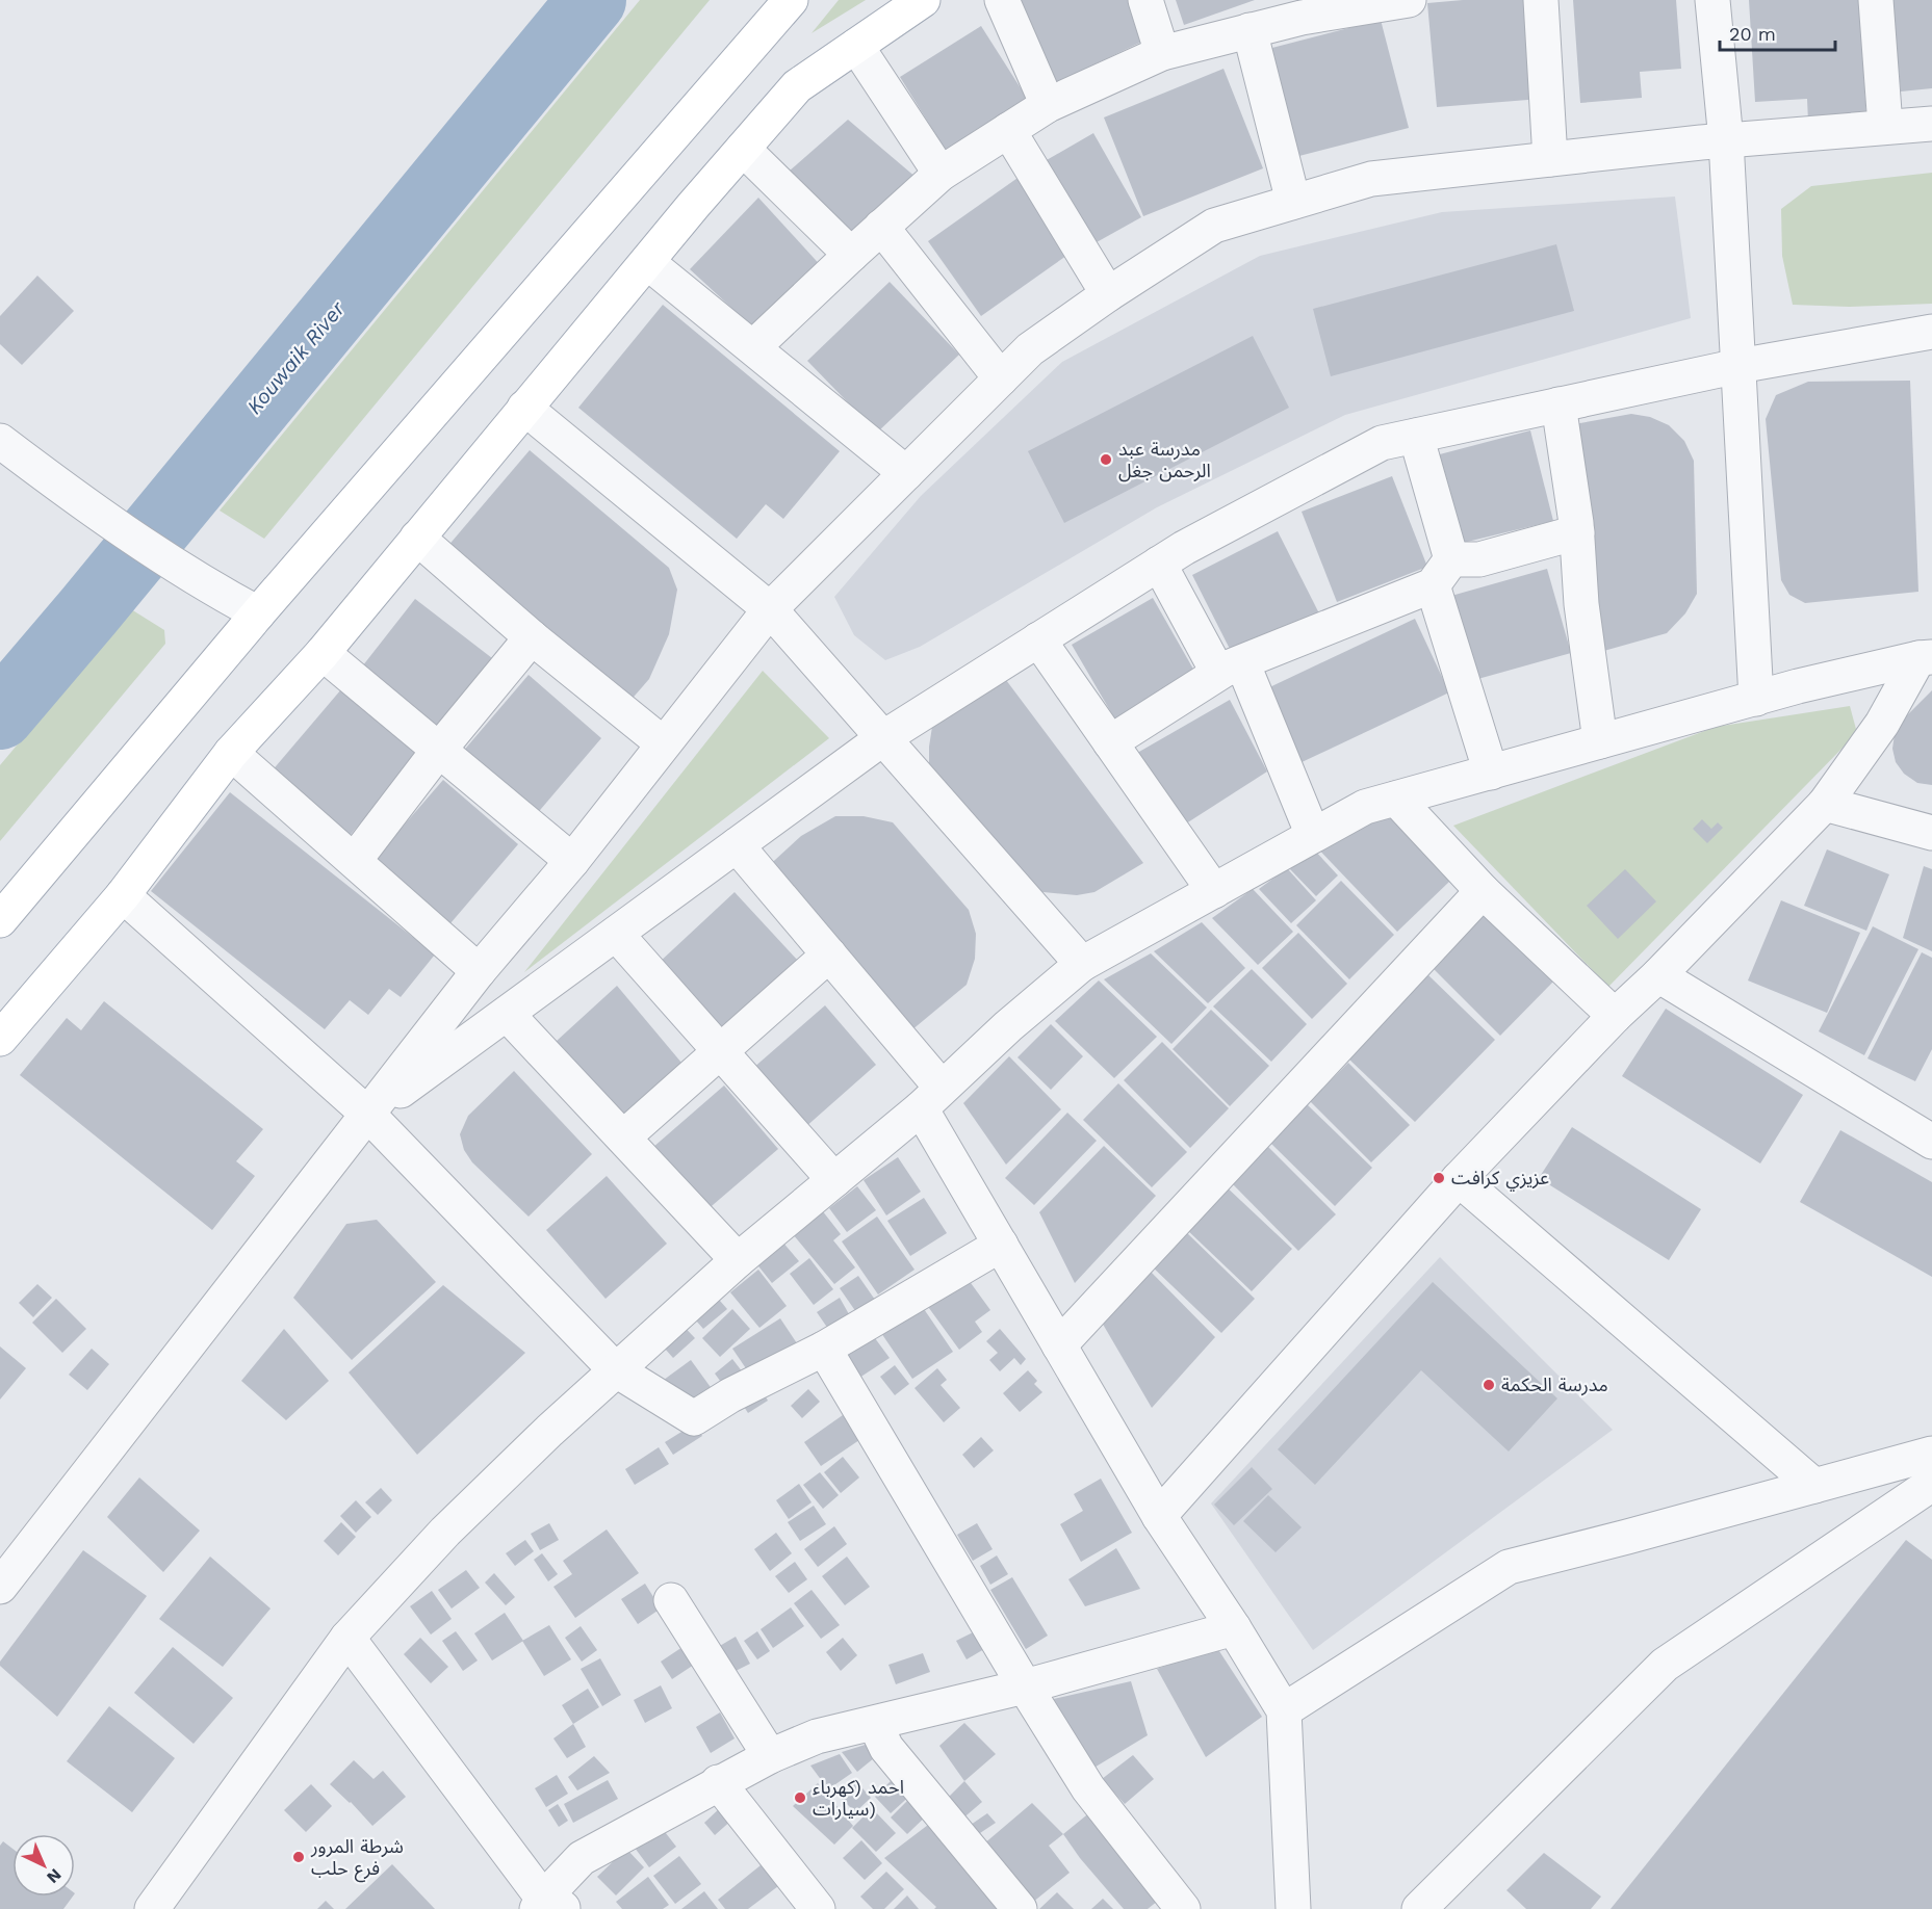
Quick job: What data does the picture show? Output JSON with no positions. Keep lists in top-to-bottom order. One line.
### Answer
{"water":["Kouwaik River"],"places":["مدرسة عبد الرحمن جغل","عزيزي كرافت","مدرسة الحكمة","احمد (كهرباء سيارات)","شرطة المرور فرع حلب"],"scale_bar":"20 m","north":"bottom right"}
